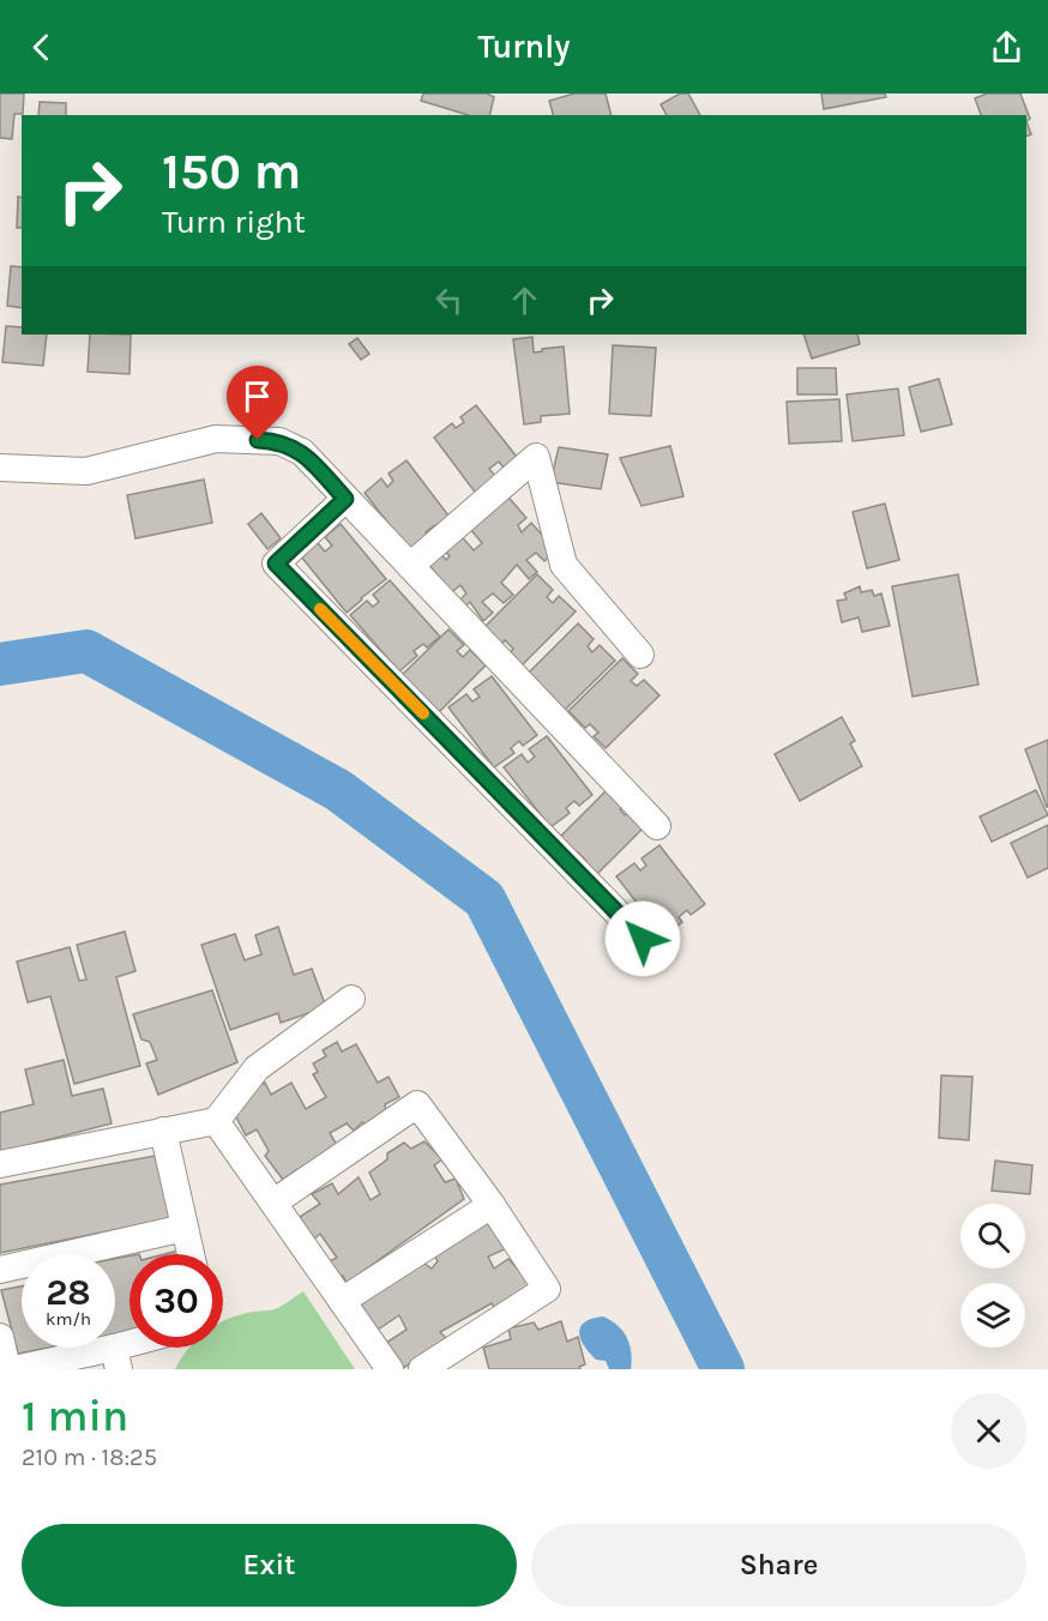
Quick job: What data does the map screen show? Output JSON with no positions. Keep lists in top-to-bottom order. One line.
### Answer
{"page":{"header":"Turnly","turn":["150 m","Turn right"],"speed":"28 km/h","limit":"30","heading":["1 min","210 m · 18:25"],"buttons":["Exit","Share"]}}
